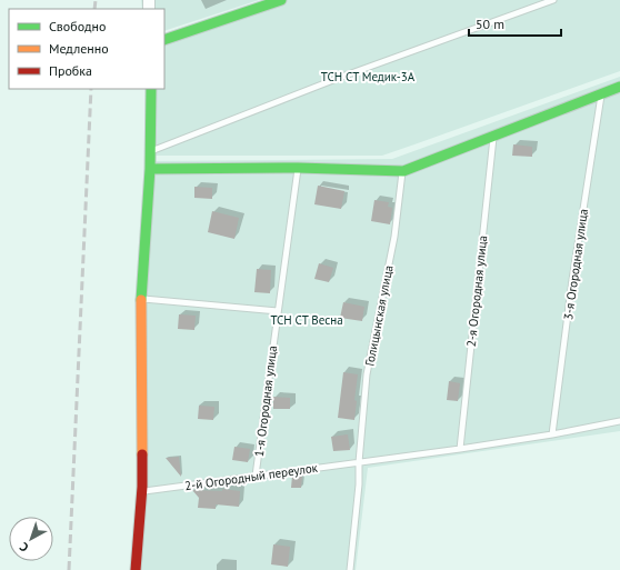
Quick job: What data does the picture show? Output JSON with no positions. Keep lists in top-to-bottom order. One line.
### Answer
{"streets":{"lane":["3-я Огородная улица","2-я Огородная улица","Голицынская улица","1-я Огородная улица","2-й Огородный переулок"]},"crossings":[["3-я Огородная улица","2-й Огородный переулок"],["2-я Огородная улица","2-й Огородный переулок"],["Голицынская улица","2-й Огородный переулок"],["1-я Огородная улица","2-й Огородный переулок"]],"parks":["ТСН СТ Медик-3А","ТСН СТ Весна"],"legend":["Свободно","Медленно","Пробка"],"scale_bar":"50 m","north":"bottom left"}
